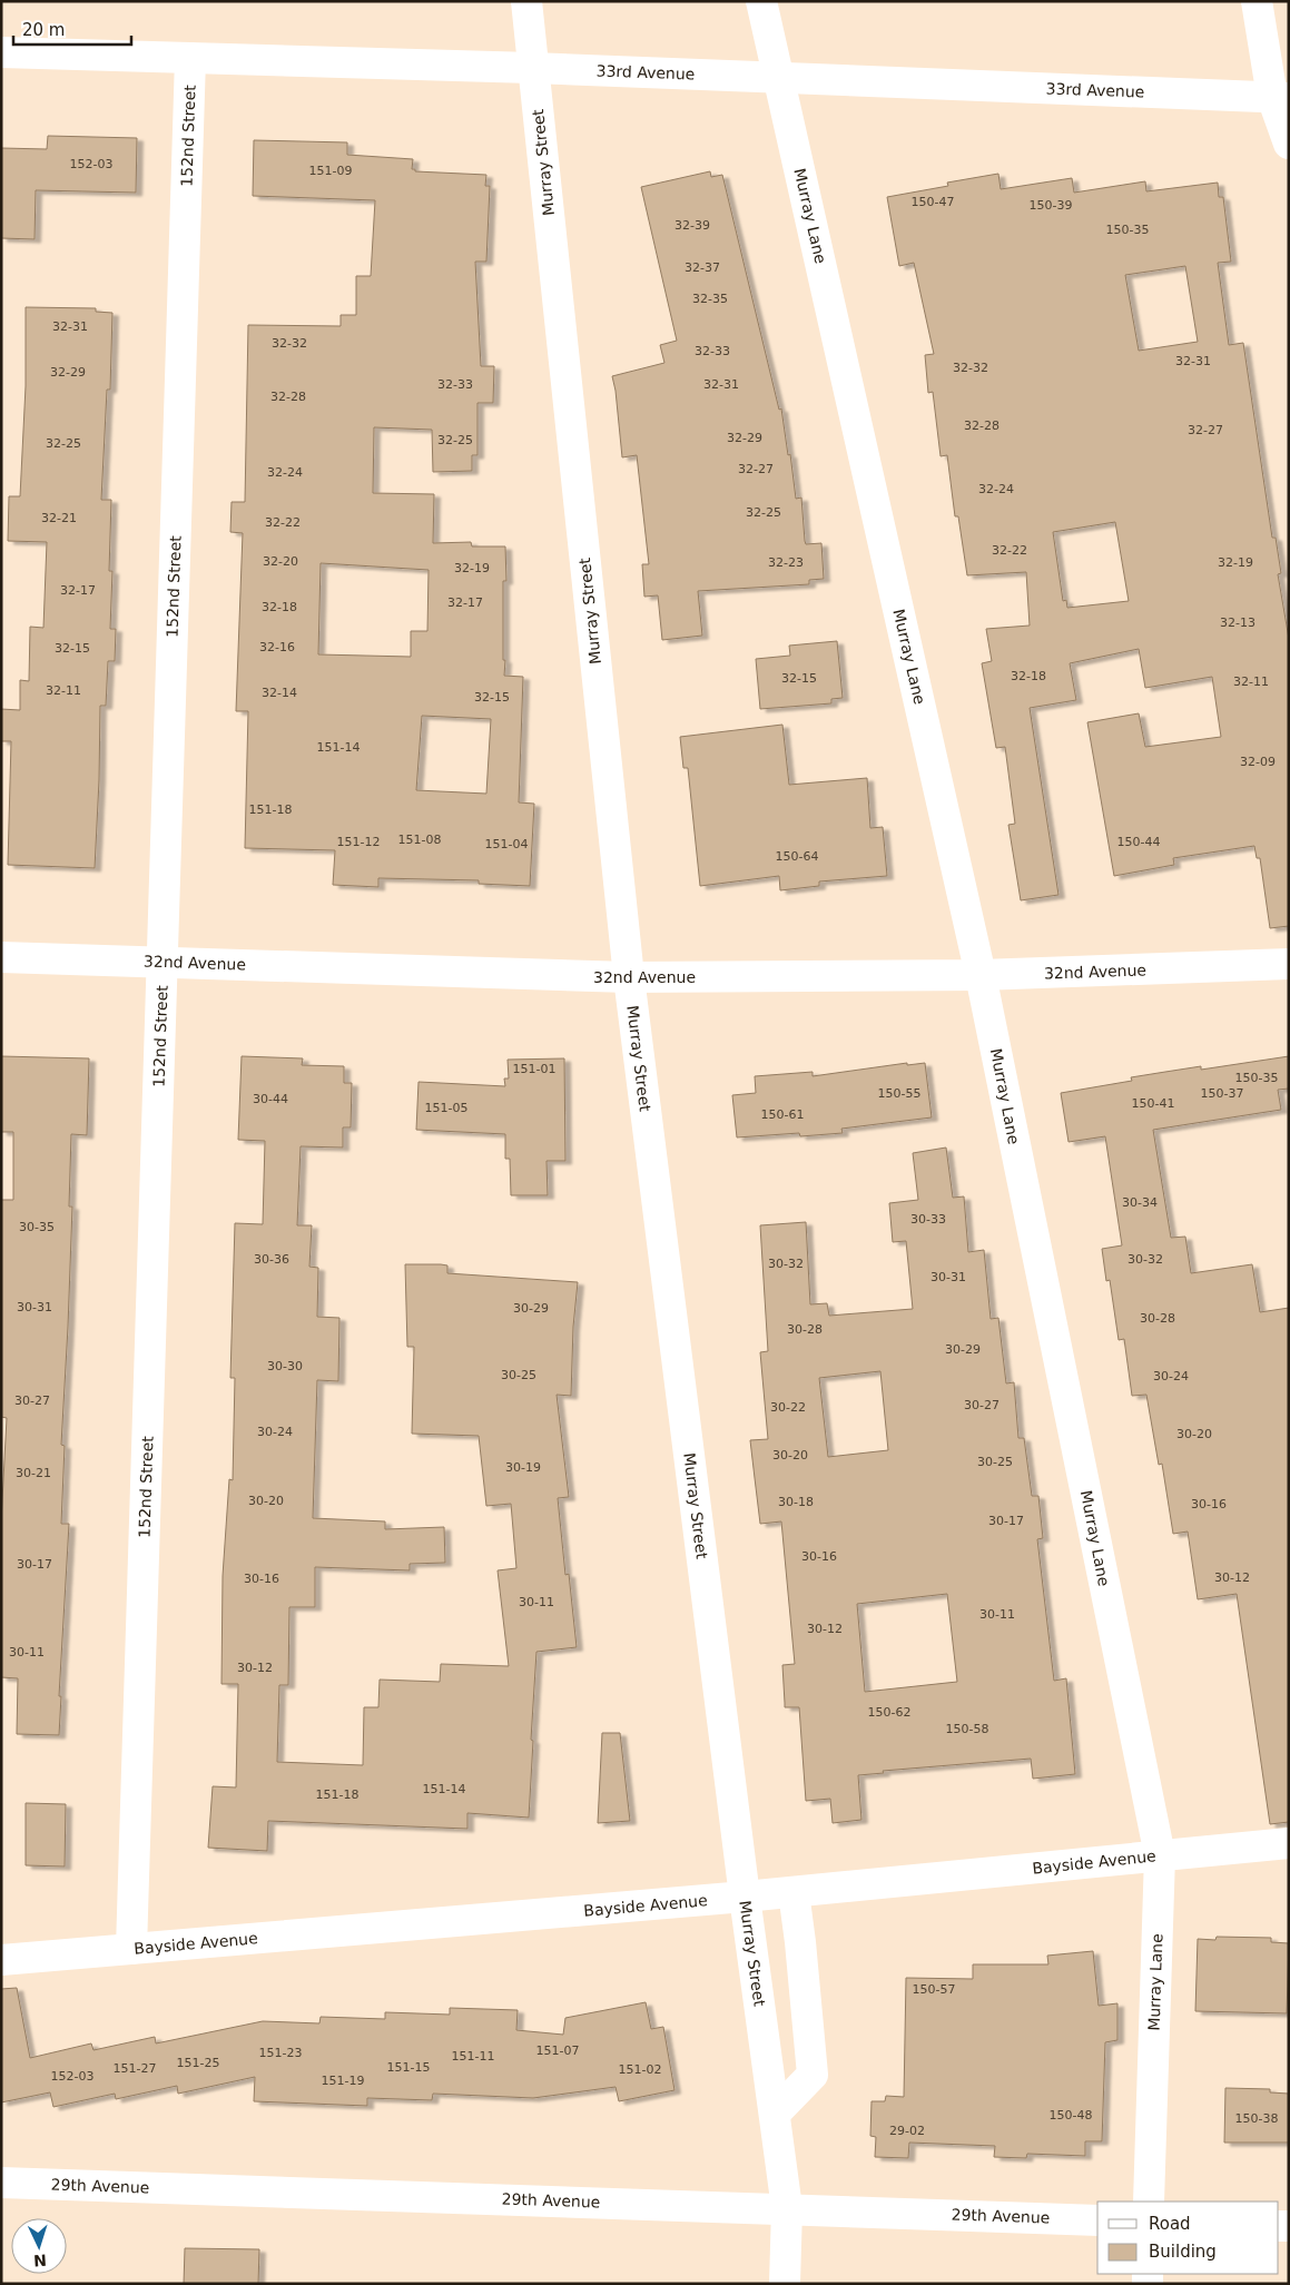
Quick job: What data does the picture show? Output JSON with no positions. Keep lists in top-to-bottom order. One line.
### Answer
{"streets":{"street":["33rd Avenue","152nd Street","Murray Street","Murray Lane","32nd Avenue","Bayside Avenue","29th Avenue"]},"crossings":[["33rd Avenue","152nd Street"],["33rd Avenue","Murray Street"],["33rd Avenue","Murray Lane"],["152nd Street","32nd Avenue"],["152nd Street","Bayside Avenue"],["Murray Street","32nd Avenue"],["Murray Street","Bayside Avenue"],["Murray Street","29th Avenue"],["Murray Lane","32nd Avenue"],["Murray Lane","Bayside Avenue"]],"house_numbers":["152-03","151-09","150-47","150-39","32-39","150-35","32-37","32-35","32-31","32-32","32-33","32-31","32-32","32-29","32-33","32-31","32-28","32-28","32-27","32-29","32-25","32-25","32-27","32-24","32-24","32-25","32-21","32-22","32-22","32-20","32-23","32-19","32-19","32-17","32-17","32-18","32-13","32-16","32-15","32-18","32-15","32-11","32-11","32-14","32-15","151-14","32-09","151-18","151-08","151-12","150-44","151-04","150-64","151-01","150-35","150-55","150-37","30-44","150-41","151-05","150-61","30-34","30-33","30-35","30-36","30-32","30-32","30-31","30-31","30-29","30-28","30-28","30-29","30-30","30-25","30-24","30-27","30-27","30-22","30-24","30-20","30-20","30-25","30-19","30-21","30-20","30-18","30-16","30-17","30-16","30-17","30-12","30-16","30-11","30-11","30-12","30-11","30-12","150-62","150-58","151-14","151-18","150-57","151-07","151-23","151-11","151-25","151-15","151-27","151-02","152-03","151-19","150-48","150-38","29-02"],"legend":["Road","Building"],"scale_bar":"20 m","north":"bottom"}
